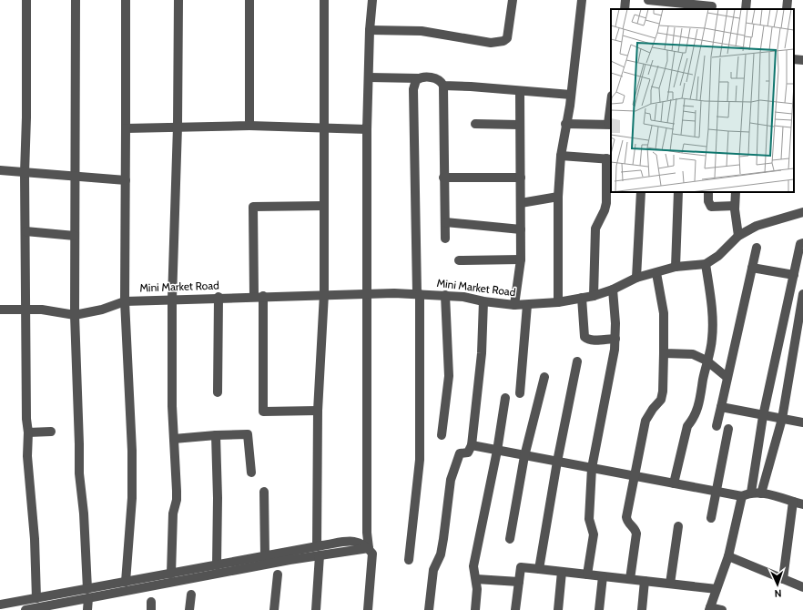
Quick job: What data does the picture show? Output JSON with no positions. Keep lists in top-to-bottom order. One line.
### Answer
{"streets":{"street":["Mini Market Road"]},"north":"bottom"}
